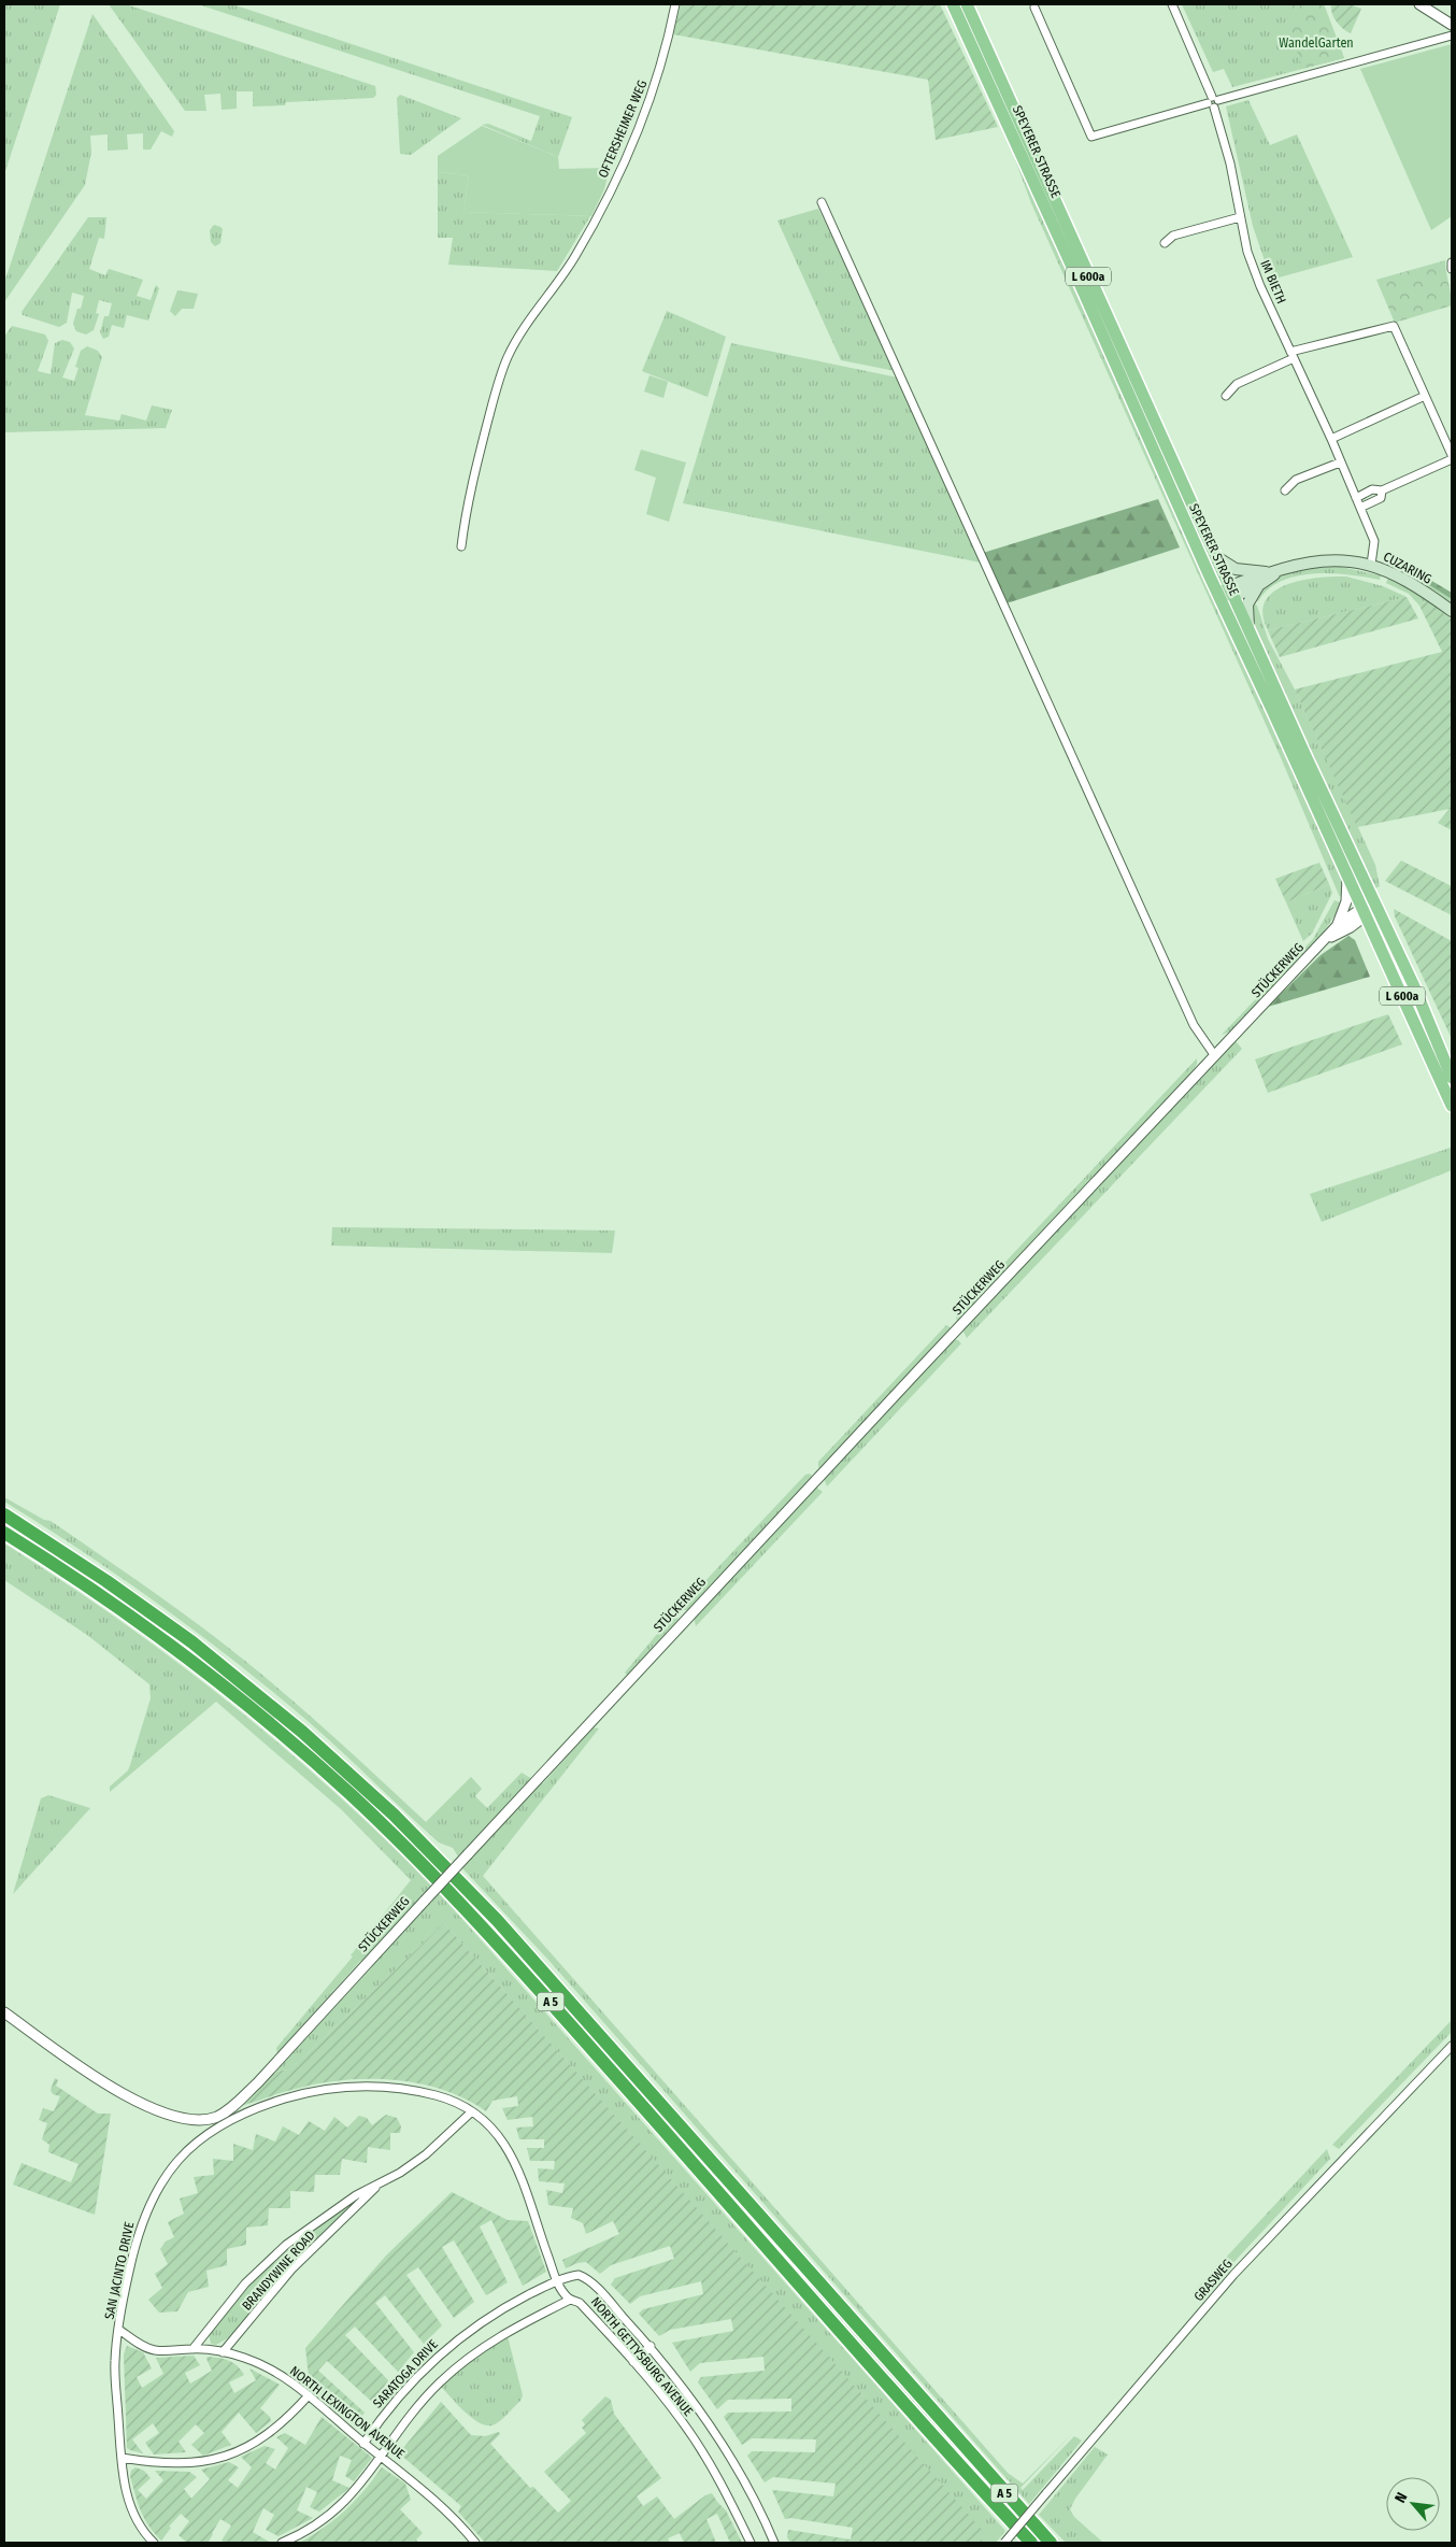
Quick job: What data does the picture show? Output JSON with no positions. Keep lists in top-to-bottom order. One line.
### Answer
{"streets":{"highway":["A 5"],"main road":["SPEYERER STRASSE","L 600a","CUZARING"],"street":["OFTERSHEIMER WEG","IM BIETH","STÜCKERWEG","SAN JACINTO DRIVE","BRANDYWINE ROAD","GRASWEG","NORTH GETTYSBURG AVENUE","SARATOGA DRIVE","NORTH LEXINGTON AVENUE"]},"crossings":[["SPEYERER STRASSE","CUZARING"],["SPEYERER STRASSE","STÜCKERWEG"],["IM BIETH","CUZARING"],["SAN JACINTO DRIVE","BRANDYWINE ROAD"],["SAN JACINTO DRIVE","NORTH GETTYSBURG AVENUE"],["SAN JACINTO DRIVE","SARATOGA DRIVE"],["SAN JACINTO DRIVE","NORTH LEXINGTON AVENUE"],["BRANDYWINE ROAD","NORTH LEXINGTON AVENUE"],["NORTH GETTYSBURG AVENUE","SARATOGA DRIVE"],["SARATOGA DRIVE","NORTH LEXINGTON AVENUE"]],"parks":["WandelGarten"],"north":"top left"}
